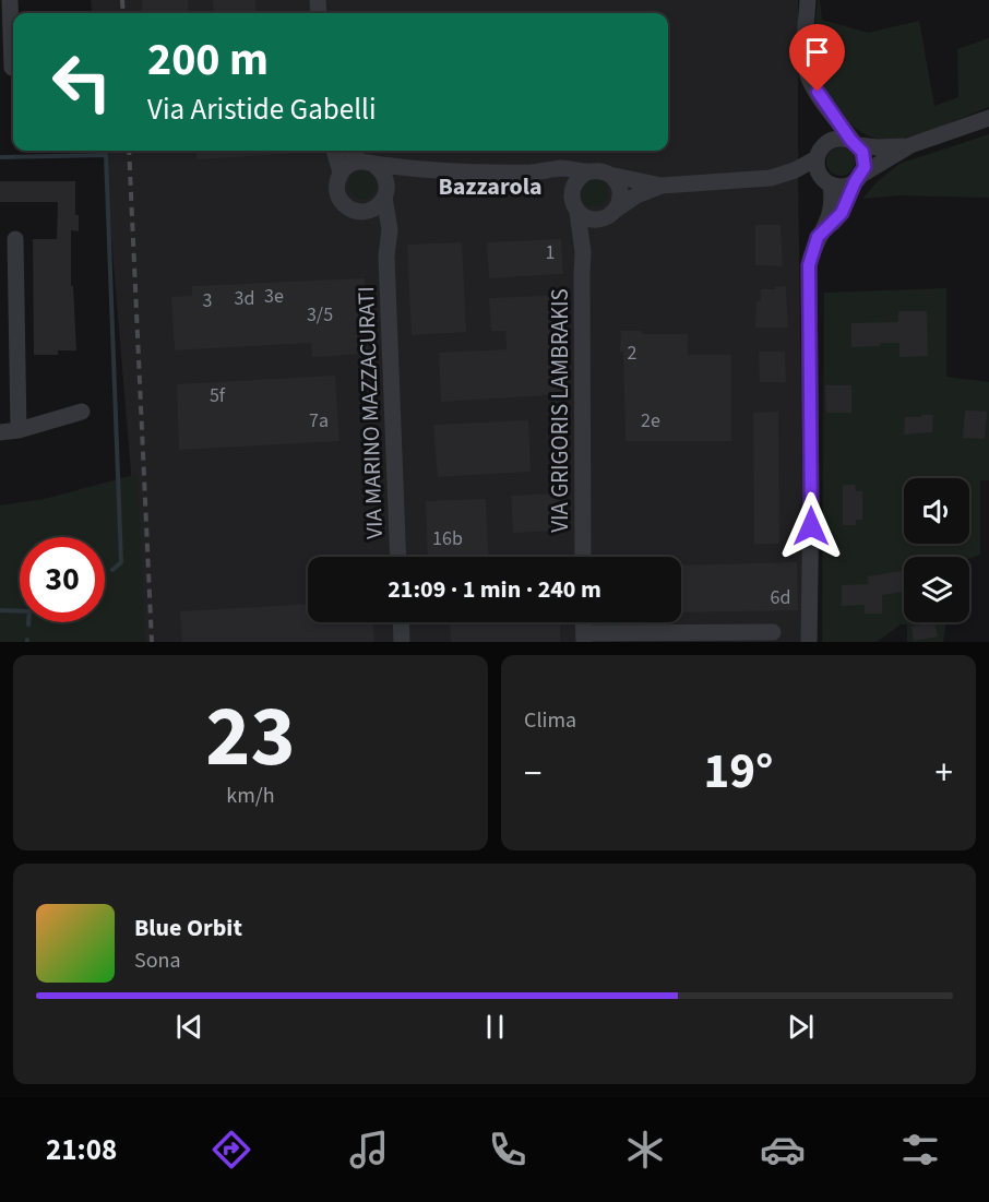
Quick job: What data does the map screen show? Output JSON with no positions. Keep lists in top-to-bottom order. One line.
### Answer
{"streets":{"street":["VIA GRIGORIS LAMBRAKIS","VIA MARINO MAZZACURATI"]},"districts":["Bazzarola"],"house_numbers":["1","3e","3d","3","3/5","2","5f","7a","2e","16b","6d"],"page":{"turn":["200 m","Via Aristide Gabelli"],"limit":"30","trip":"21:09 · 1 min · 240 m","tile":[["23","km/h"],"Clima"],"heat":["−","19°","+"],"song":["Blue Orbit","Sona"],"tabs":"21:08"}}
